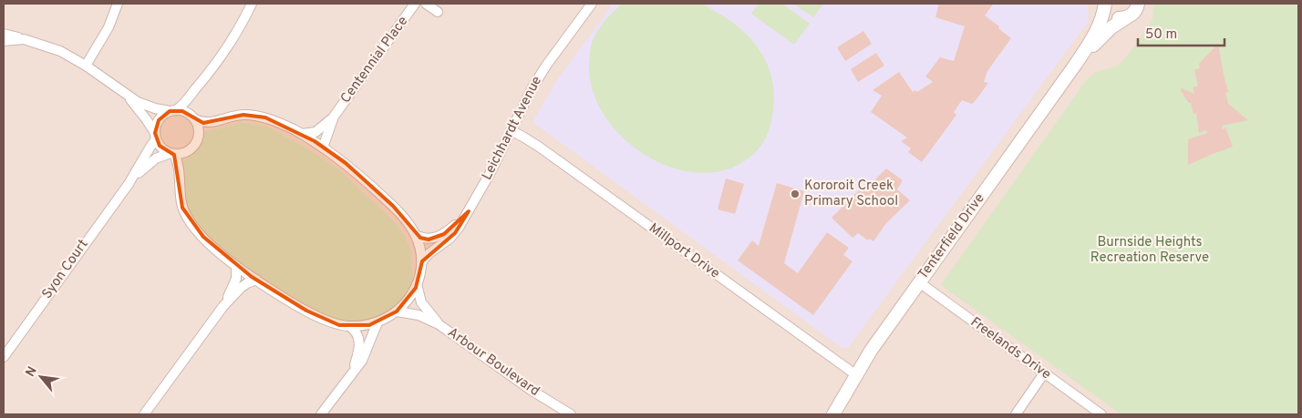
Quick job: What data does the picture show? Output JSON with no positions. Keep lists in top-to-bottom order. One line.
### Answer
{"streets":{"street":["Centennial Place","Leichhardt Avenue","Tenterfield Drive","Millport Drive","Syon Court","Freelands Drive","Arbour Boulevard"]},"crossings":[["Leichhardt Avenue","Millport Drive"],["Tenterfield Drive","Millport Drive"],["Tenterfield Drive","Freelands Drive"]],"parks":["Burnside Heights Recreation Reserve"],"places":["Kororoit Creek Primary School"],"scale_bar":"50 m","north":"top left"}
